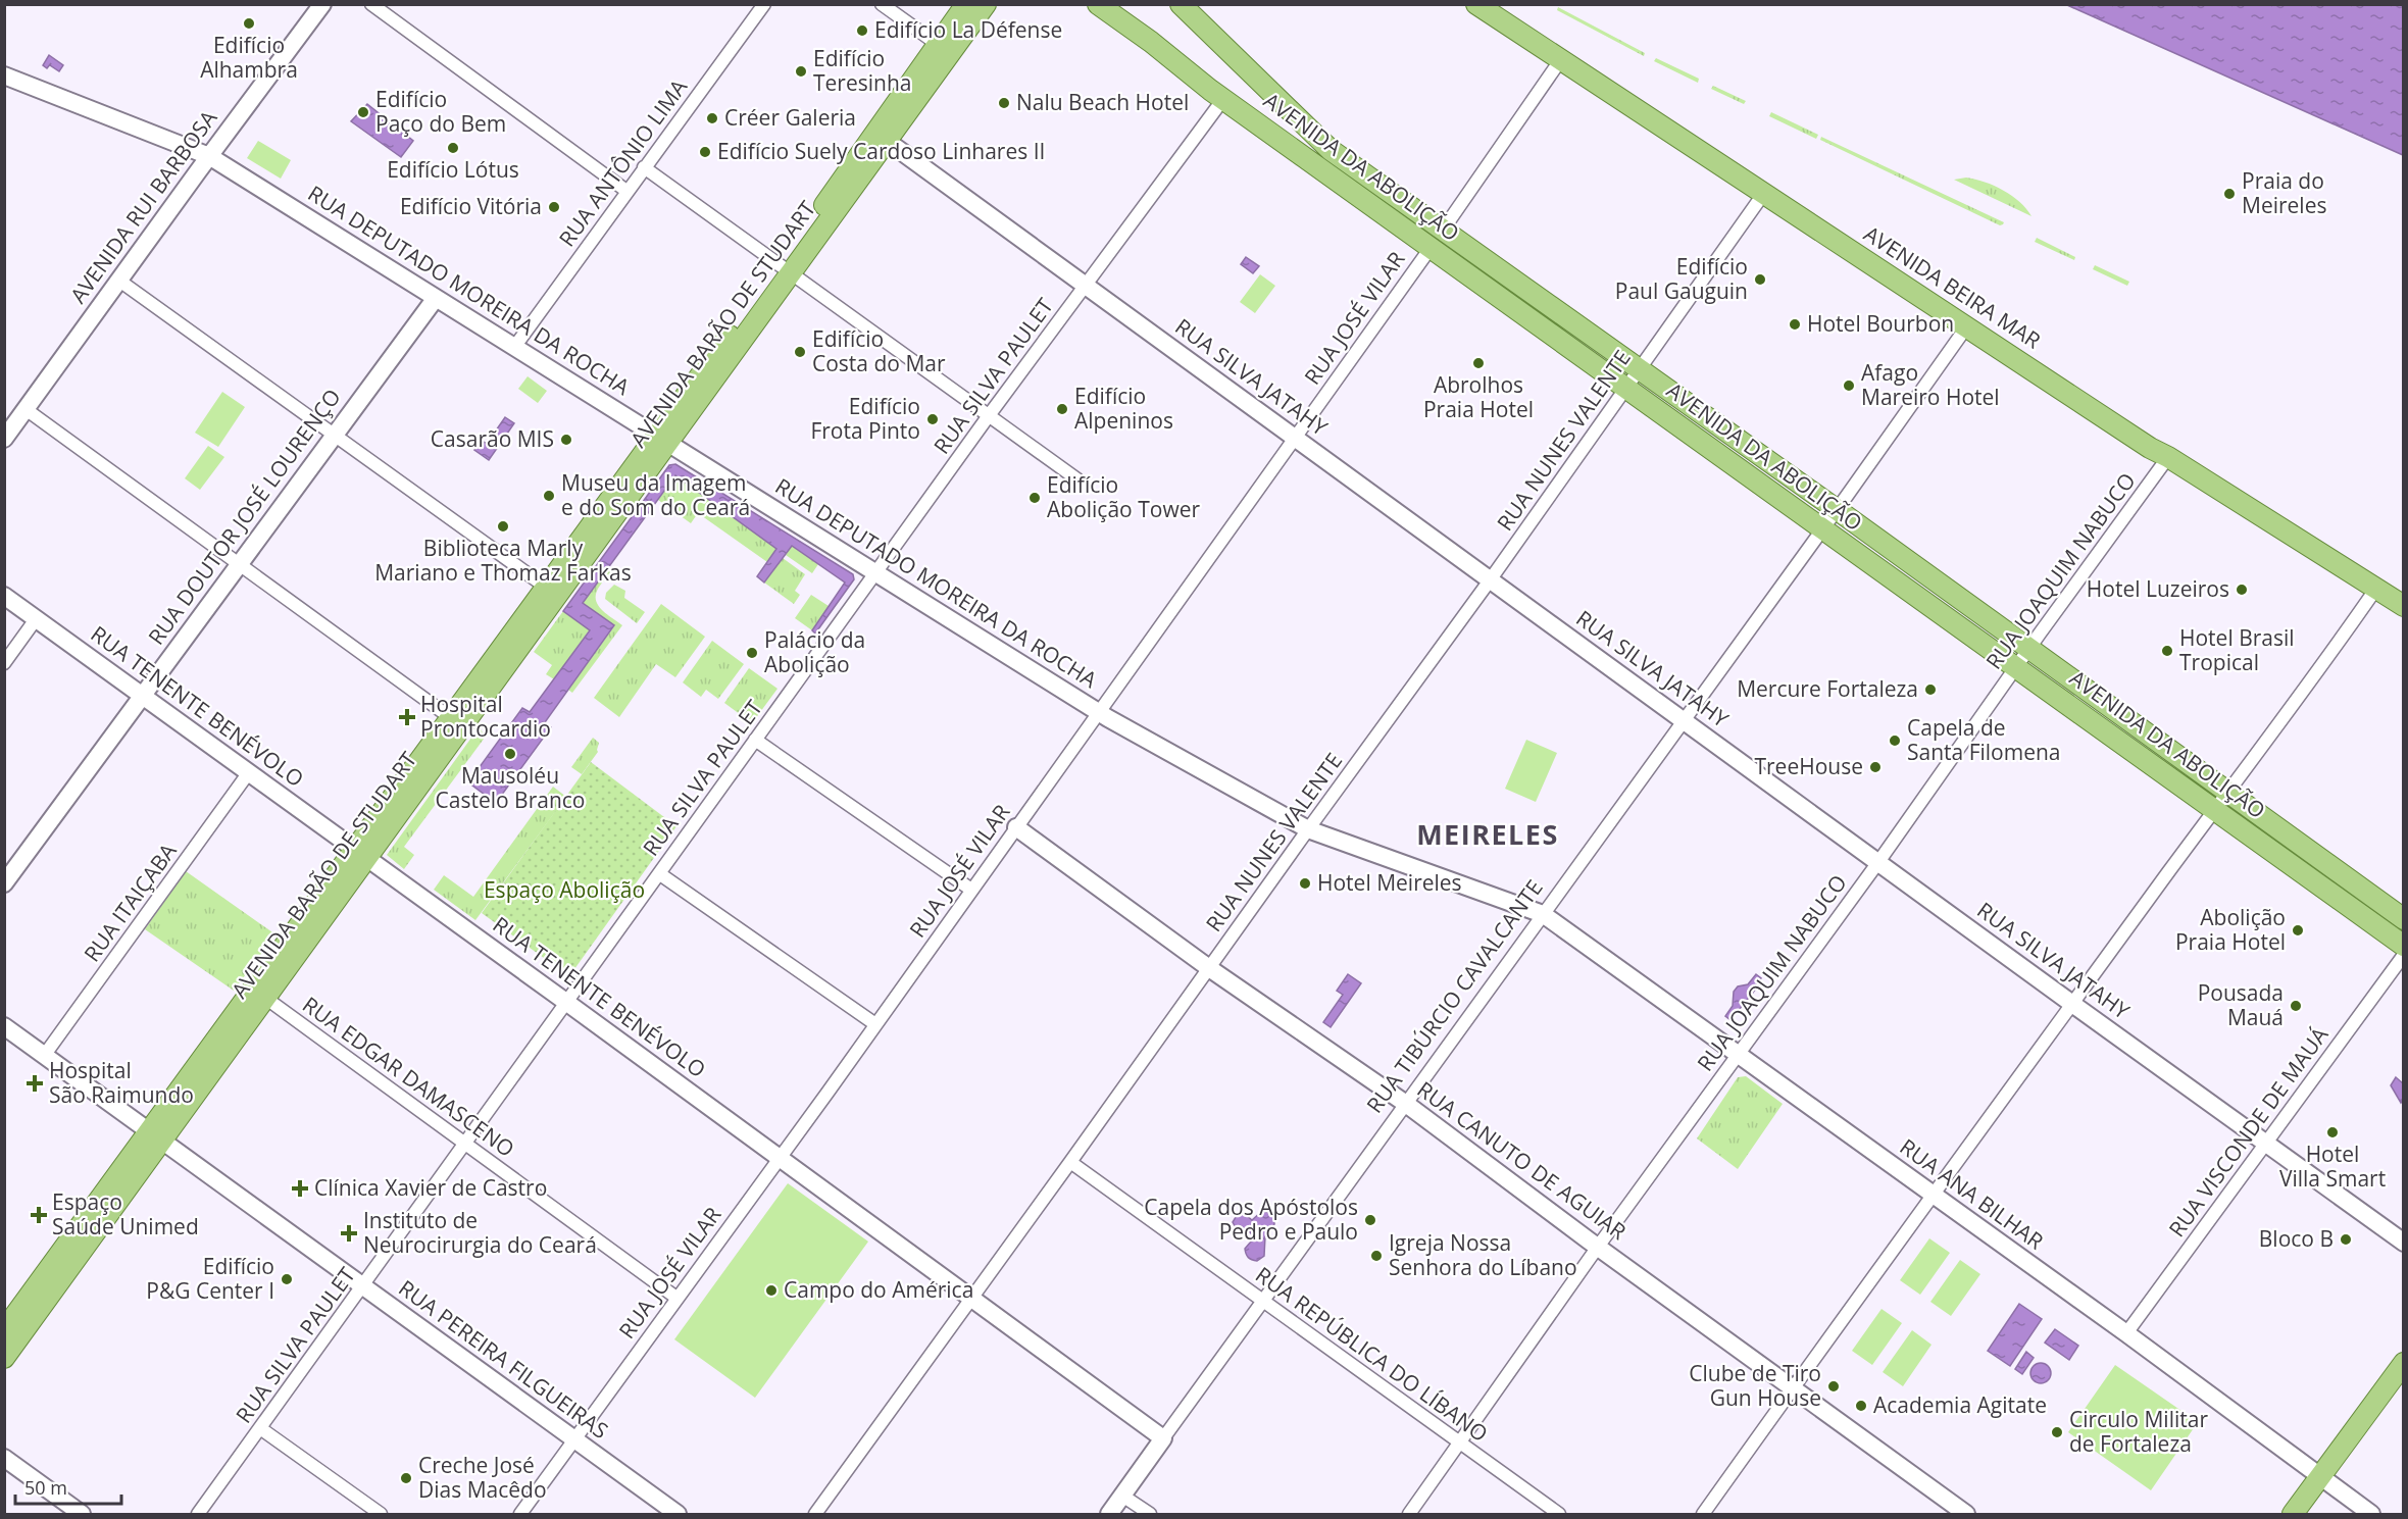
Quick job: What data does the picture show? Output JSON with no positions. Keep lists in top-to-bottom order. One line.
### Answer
{"streets":{"main road":["AVENIDA DA ABOLIÇÃO","AVENIDA BEIRA MAR","AVENIDA BARÃO DE STUDART"],"street":["RUA ANTÔNIO LIMA","AVENIDA RUI BARBOSA","RUA DEPUTADO MOREIRA DA ROCHA","RUA JOSÉ VILAR","RUA SILVA PAULET","RUA SILVA JATAHY","RUA NUNES VALENTE","RUA DOUTOR JOSÉ LOURENÇO","RUA JOAQUIM NABUCO","RUA TENENTE BENÉVOLO","RUA ITAIÇABA","RUA TIBÚRCIO CAVALCANTE","RUA EDGAR DAMASCENO","RUA VISCONDE DE MAUÁ","RUA CANUTO DE AGUIAR","RUA ANA BILHAR","RUA REPÚBLICA DO LÍBANO","RUA PEREIRA FILGUEIRAS"]},"crossings":[["RUA ANTÔNIO LIMA","RUA DEPUTADO MOREIRA DA ROCHA"],["AVENIDA DA ABOLIÇÃO","RUA JOSÉ VILAR"],["AVENIDA DA ABOLIÇÃO","RUA SILVA PAULET"],["AVENIDA DA ABOLIÇÃO","RUA NUNES VALENTE"],["AVENIDA DA ABOLIÇÃO","RUA JOAQUIM NABUCO"],["AVENIDA DA ABOLIÇÃO","RUA TIBÚRCIO CAVALCANTE"],["AVENIDA RUI BARBOSA","RUA DEPUTADO MOREIRA DA ROCHA"],["AVENIDA BEIRA MAR","RUA NUNES VALENTE"],["AVENIDA BEIRA MAR","RUA JOAQUIM NABUCO"],["AVENIDA BEIRA MAR","RUA TIBÚRCIO CAVALCANTE"],["RUA DEPUTADO MOREIRA DA ROCHA","RUA JOSÉ VILAR"],["RUA DEPUTADO MOREIRA DA ROCHA","AVENIDA BARÃO DE STUDART"],["RUA DEPUTADO MOREIRA DA ROCHA","RUA SILVA PAULET"],["RUA DEPUTADO MOREIRA DA ROCHA","RUA NUNES VALENTE"],["RUA DEPUTADO MOREIRA DA ROCHA","RUA DOUTOR JOSÉ LOURENÇO"],["RUA DEPUTADO MOREIRA DA ROCHA","RUA TIBÚRCIO CAVALCANTE"],["RUA DEPUTADO MOREIRA DA ROCHA","RUA ANA BILHAR"],["RUA JOSÉ VILAR","RUA SILVA JATAHY"],["RUA JOSÉ VILAR","RUA TENENTE BENÉVOLO"],["RUA JOSÉ VILAR","RUA EDGAR DAMASCENO"],["RUA JOSÉ VILAR","RUA CANUTO DE AGUIAR"],["RUA JOSÉ VILAR","RUA PEREIRA FILGUEIRAS"],["AVENIDA BARÃO DE STUDART","RUA SILVA JATAHY"],["AVENIDA BARÃO DE STUDART","RUA TENENTE BENÉVOLO"],["AVENIDA BARÃO DE STUDART","RUA EDGAR DAMASCENO"],["AVENIDA BARÃO DE STUDART","RUA PEREIRA FILGUEIRAS"],["RUA SILVA PAULET","RUA SILVA JATAHY"],["RUA SILVA PAULET","RUA TENENTE BENÉVOLO"],["RUA SILVA PAULET","RUA EDGAR DAMASCENO"],["RUA SILVA PAULET","RUA PEREIRA FILGUEIRAS"],["RUA SILVA JATAHY","RUA NUNES VALENTE"],["RUA SILVA JATAHY","RUA JOAQUIM NABUCO"],["RUA SILVA JATAHY","RUA TIBÚRCIO CAVALCANTE"],["RUA SILVA JATAHY","RUA VISCONDE DE MAUÁ"],["RUA NUNES VALENTE","RUA TENENTE BENÉVOLO"],["RUA NUNES VALENTE","RUA CANUTO DE AGUIAR"],["RUA NUNES VALENTE","RUA REPÚBLICA DO LÍBANO"],["RUA DOUTOR JOSÉ LOURENÇO","RUA TENENTE BENÉVOLO"],["RUA JOAQUIM NABUCO","RUA CANUTO DE AGUIAR"],["RUA JOAQUIM NABUCO","RUA ANA BILHAR"],["RUA JOAQUIM NABUCO","RUA REPÚBLICA DO LÍBANO"],["RUA TENENTE BENÉVOLO","RUA ITAIÇABA"],["RUA TENENTE BENÉVOLO","RUA TIBÚRCIO CAVALCANTE"],["RUA ITAIÇABA","RUA PEREIRA FILGUEIRAS"],["RUA TIBÚRCIO CAVALCANTE","RUA CANUTO DE AGUIAR"],["RUA TIBÚRCIO CAVALCANTE","RUA ANA BILHAR"],["RUA TIBÚRCIO CAVALCANTE","RUA REPÚBLICA DO LÍBANO"],["RUA VISCONDE DE MAUÁ","RUA ANA BILHAR"]],"districts":["MEIRELES"],"parks":["Espaço Abolição"],"places":{"other":["Edifício Alhambra","Edifício La Défense","Edifício Teresinha","Nalu Beach Hotel","Edifício Paço do Bem","Créer Galeria","Edifício Lótus","Edifício Suely Cardoso Linhares II","Praia do Meireles","Edifício Vitória","Edifício Paul Gauguin","Hotel Bourbon","Edifício Costa do Mar","Abrolhos Praia Hotel","Afago Mareiro Hotel","Edifício Alpeninos","Edifício Frota Pinto","Casarão MIS","Museu da Imagem e do Som do Ceará","Edifício Abolição Tower","Biblioteca Marly Mariano e Thomaz Farkas","Hotel Luzeiros","Hotel Brasil Tropical","Palácio da Abolição","Mercure Fortaleza","Capela de Santa Filomena","Mausoléu Castelo Branco","TreeHouse","Hotel Meireles","Abolição Praia Hotel","Pousada Mauá","Hotel Villa Smart","Capela dos Apóstolos Pedro e Paulo","Bloco B","Igreja Nossa Senhora do Líbano","Edifício P&G Center I","Campo do América","Clube de Tiro Gun House","Academia Agitate","Circulo Militar de Fortaleza","Creche José Dias Macêdo"],"health":["Hospital Prontocardio","Hospital São Raimundo","Clínica Xavier de Castro","Espaço Saúde Unimed","Instituto de Neurocirurgia do Ceará"]},"scale_bar":"50 m"}
